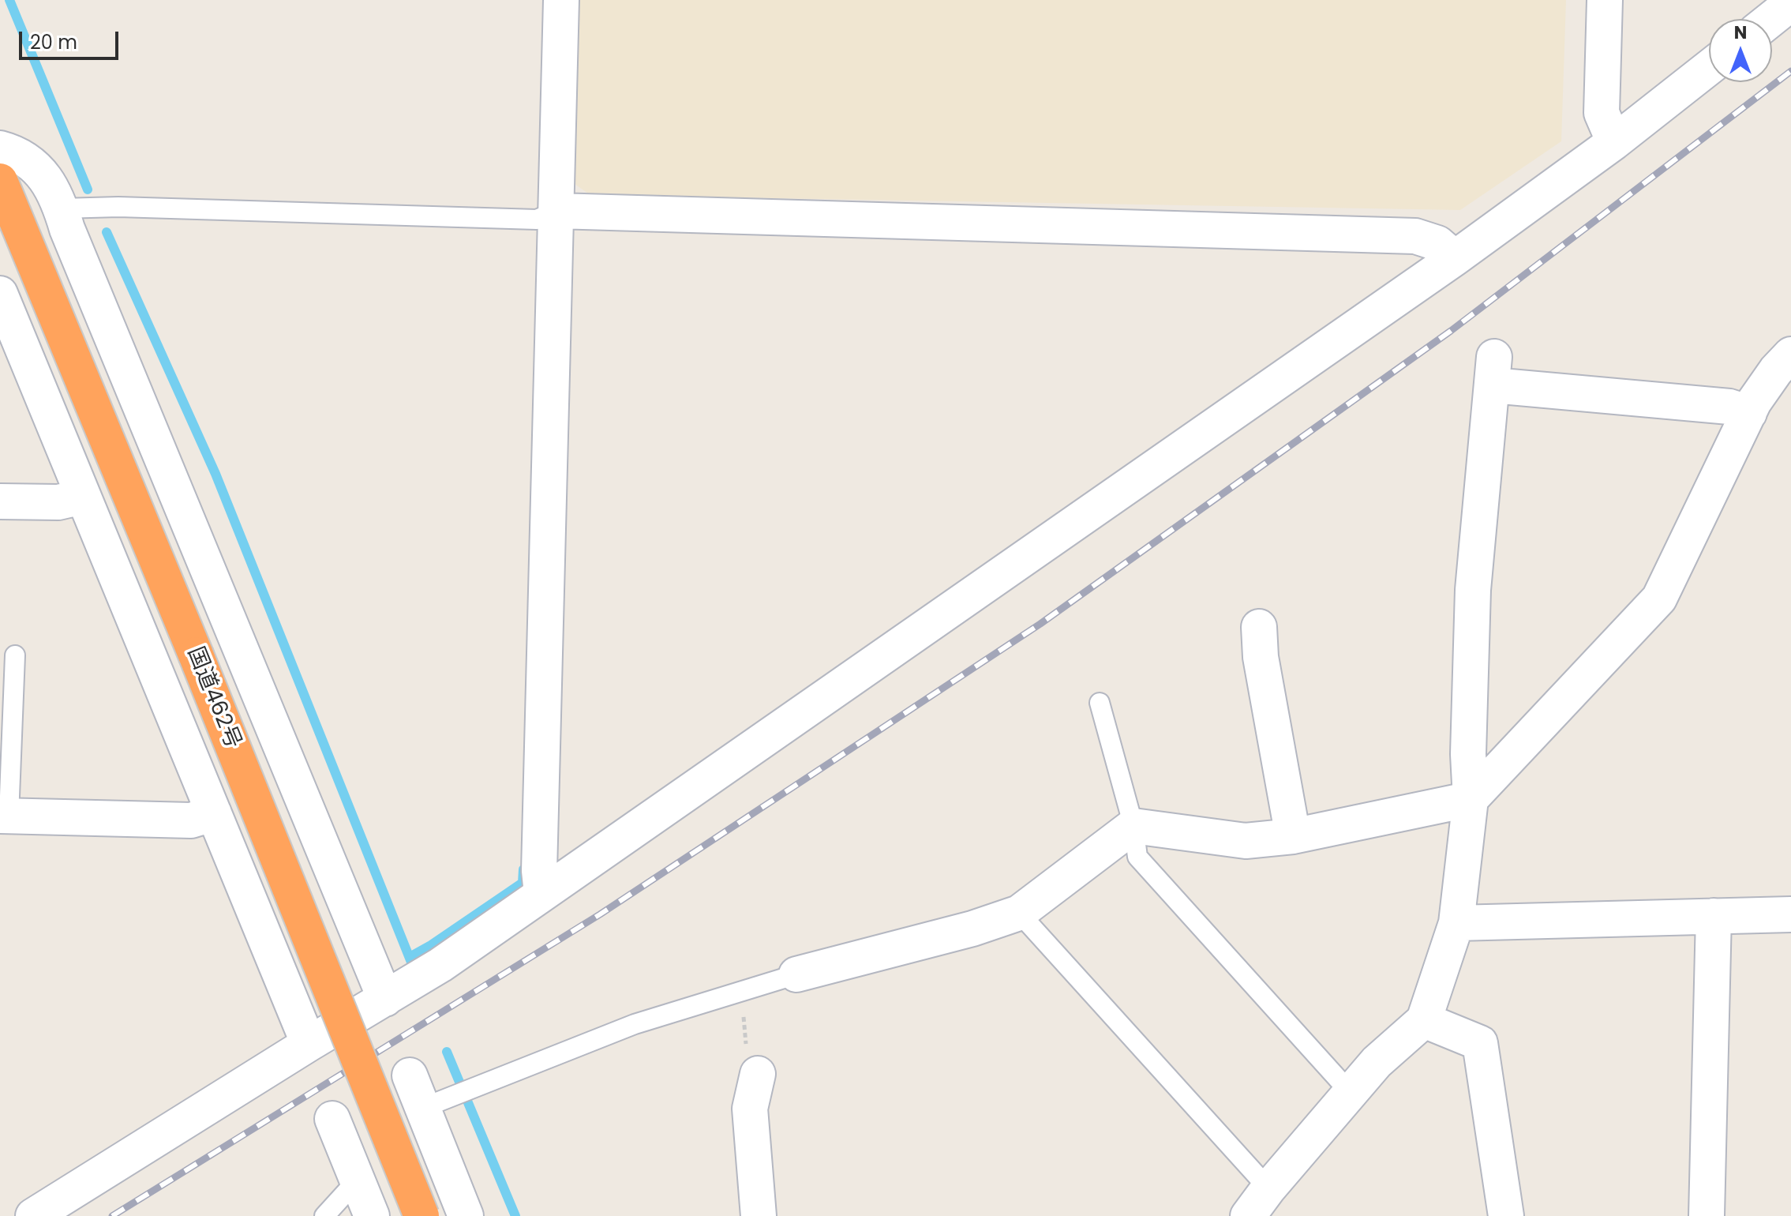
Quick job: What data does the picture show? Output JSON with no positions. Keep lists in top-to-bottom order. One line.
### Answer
{"streets":{"highway":["国道462号"]},"scale_bar":"20 m","north":"top"}
